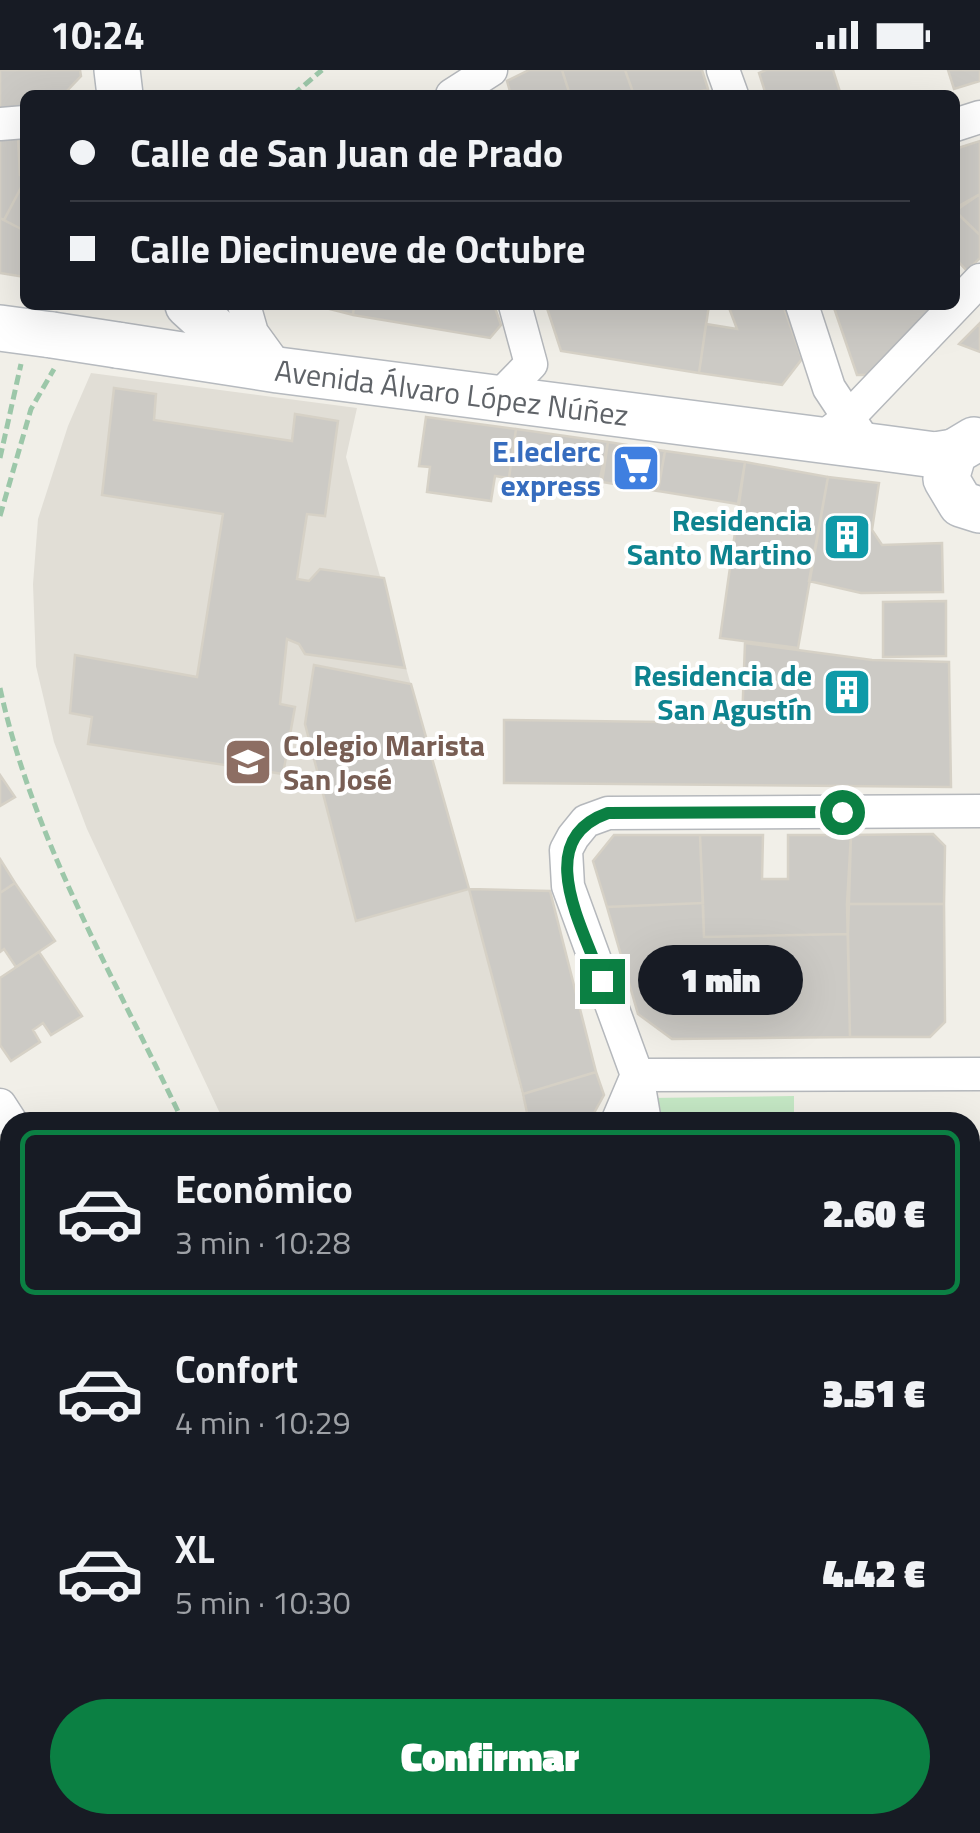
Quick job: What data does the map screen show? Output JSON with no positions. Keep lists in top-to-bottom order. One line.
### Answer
{"streets":{"main road":["Avenida Álvaro López Núñez"]},"places":{"supermarket":["E.leclerc express"],"building":["Residencia Santo Martino","Residencia de San Agustín"],"school or university":["Colegio Marista San José"]},"page":{"status":"10:24","banner":["Calle de San Juan de Prado","Calle Diecinueve de Octubre"],"bubble":"1 min","list":[{"name":"Económico","note":"3 min · 10:28","value":"2.60 €"},{"name":"Confort","note":"4 min · 10:29","value":"3.51 €"},{"name":"XL","note":"5 min · 10:30","value":"4.42 €"}],"buttons":"Confirmar"}}
